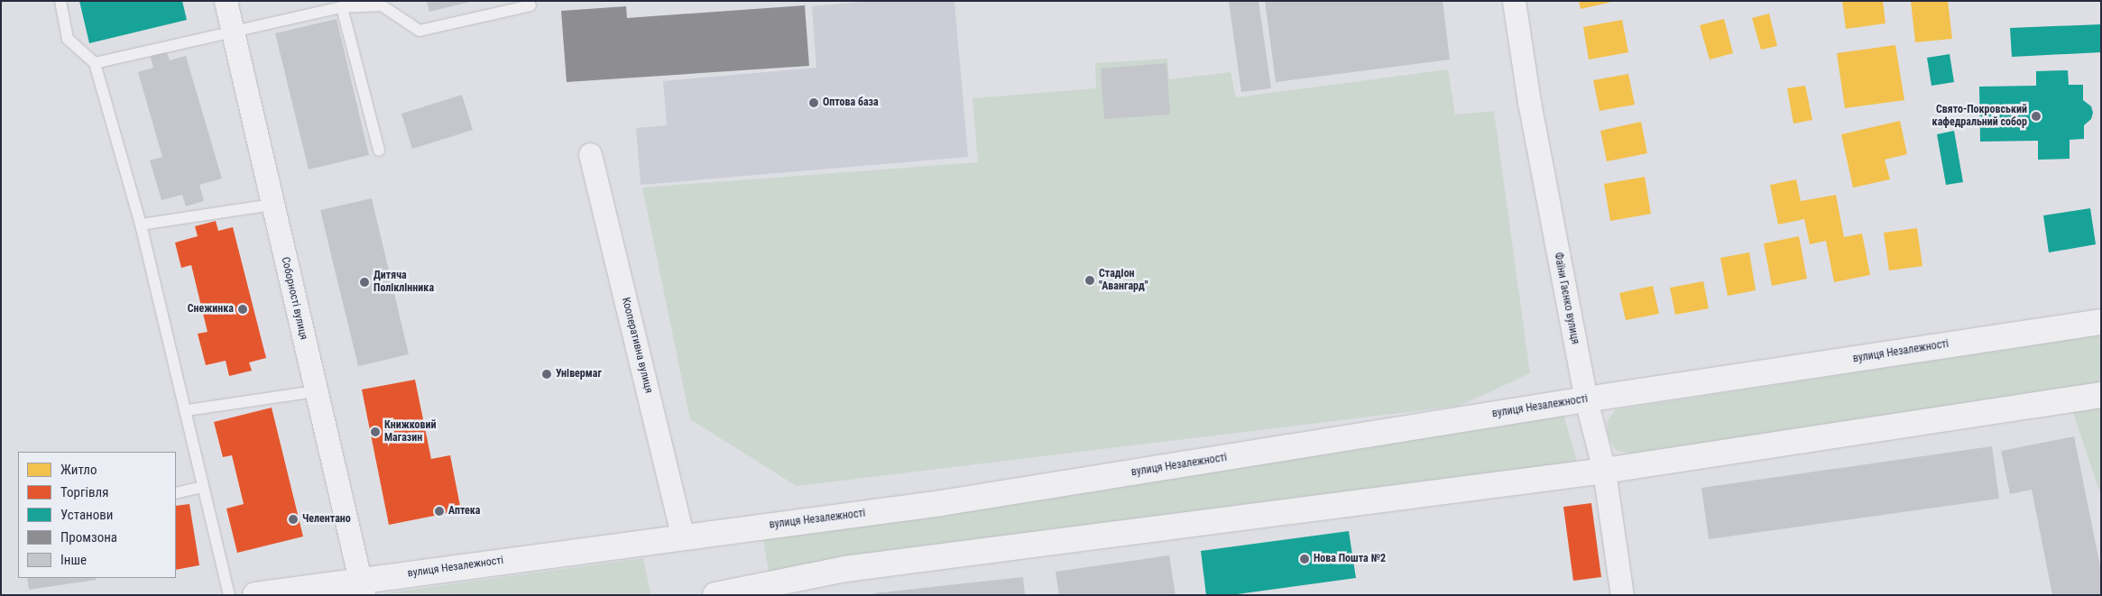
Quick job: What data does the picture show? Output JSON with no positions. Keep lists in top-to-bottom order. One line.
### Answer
{"streets":{"street":["Соборності вулиця","Фаїни Гаєнко вулиця","Кооперативна вулиця","вулиця Незалежності"]},"crossings":[["Соборності вулиця","вулиця Незалежності"],["Фаїни Гаєнко вулиця","вулиця Незалежності"],["Кооперативна вулиця","вулиця Незалежності"]],"places":["Оптова база","Свято-Покровський кафедральний собор","Стадіон \"Авангард\"","Дитяча Поліклінника","Снежинка","Універмаг","Книжковий Магазин","Аптека","Челентано","Нова Пошта №2"],"legend":["Житло","Торгівля","Установи","Промзона","Інше"]}
